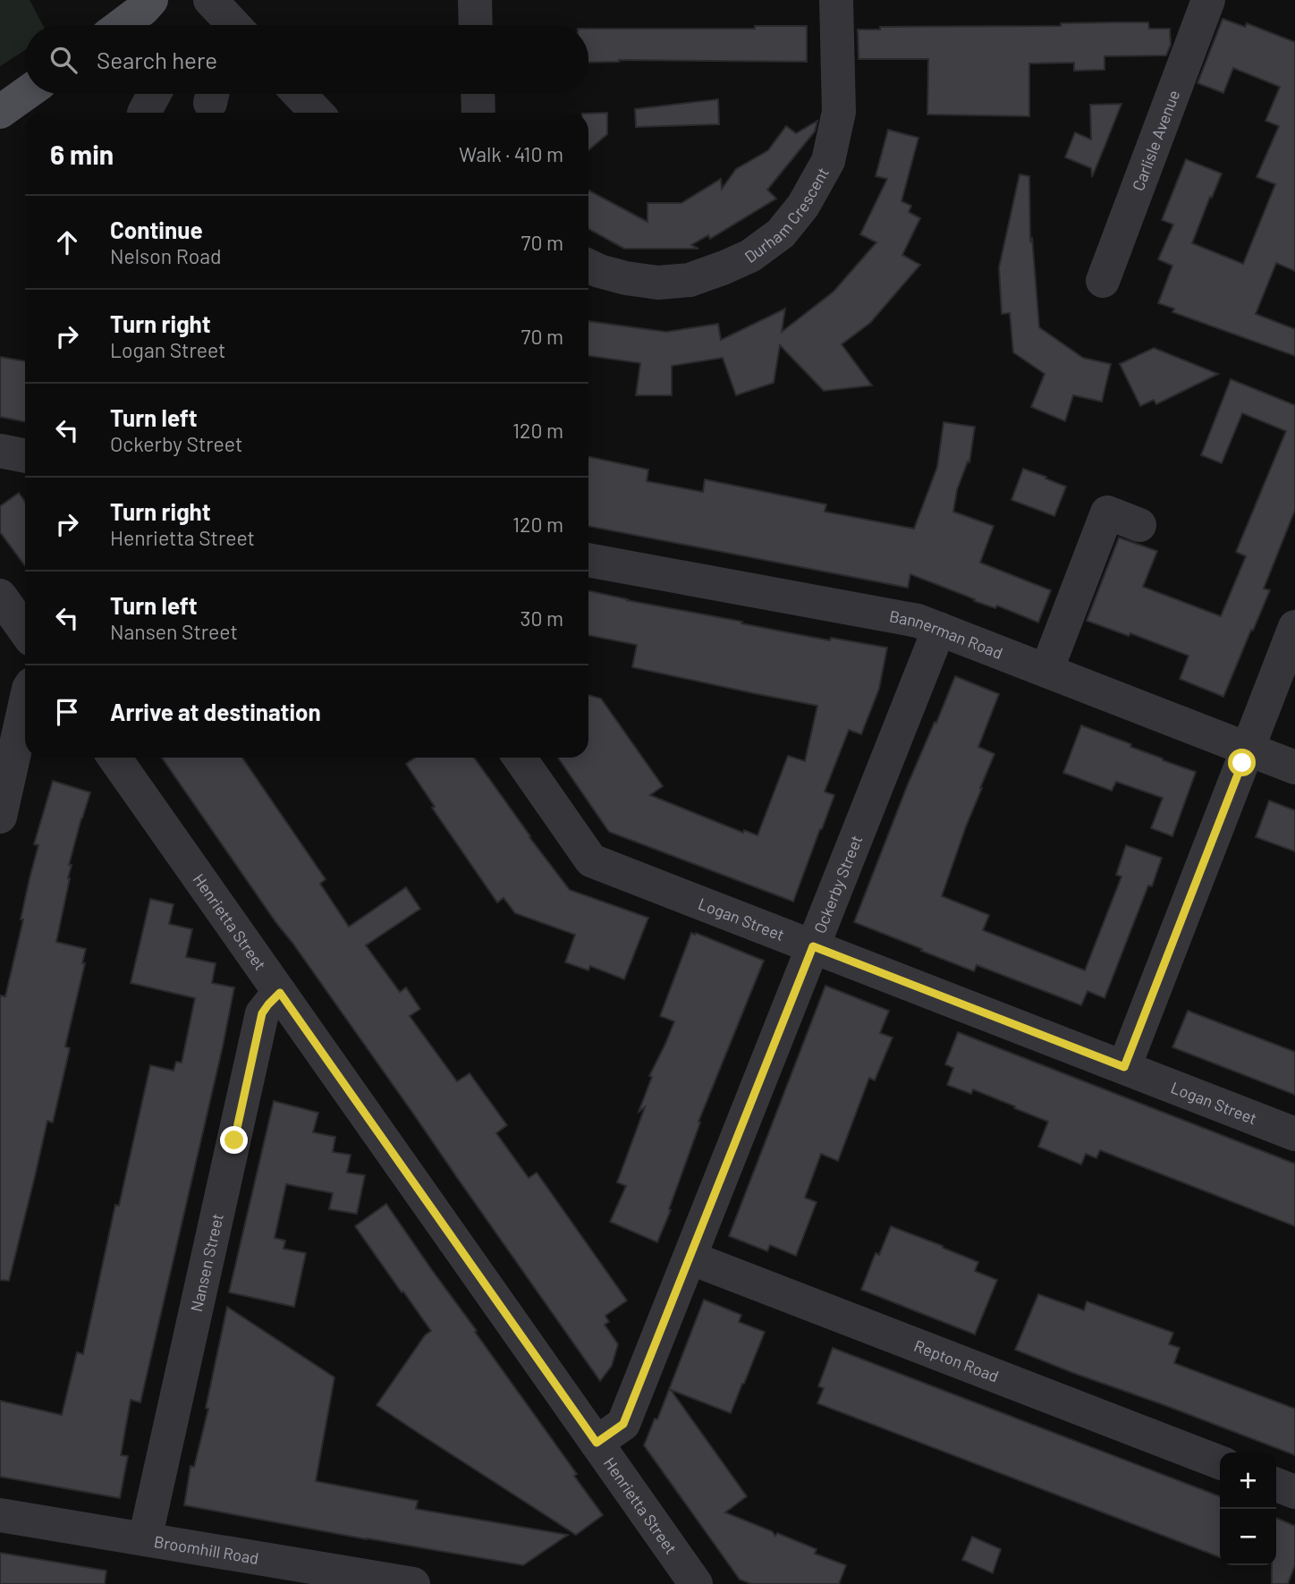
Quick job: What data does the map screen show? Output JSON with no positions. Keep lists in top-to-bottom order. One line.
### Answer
{"streets":{"street":["Carlisle Avenue","Durham Crescent","Bannerman Road","Ockerby Street","Logan Street","Henrietta Street","Nansen Street","Repton Road","Broomhill Road"]},"crossings":[["Bannerman Road","Ockerby Street"],["Ockerby Street","Logan Street"],["Ockerby Street","Henrietta Street"],["Ockerby Street","Repton Road"],["Henrietta Street","Nansen Street"],["Nansen Street","Broomhill Road"]],"page":{"search":"Search here","heading":["6 min","Walk · 410 m"],"list":[["Continue","Nelson Road","70 m"],["Turn right","Logan Street","70 m"],["Turn left","Ockerby Street","120 m"],["Turn right","Henrietta Street","120 m"],["Turn left","Nansen Street","30 m"],"Arrive at destination"],"map_buttons":["+","−"]}}
